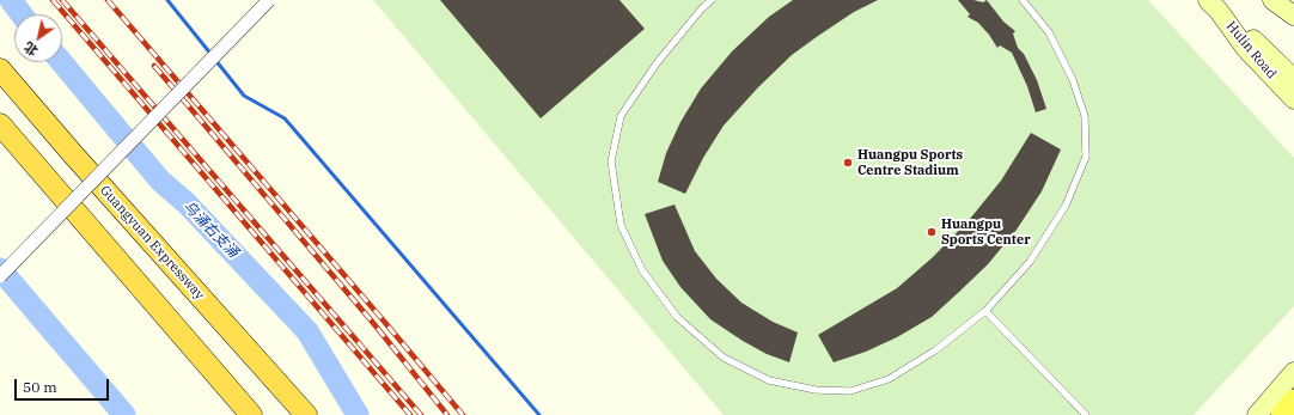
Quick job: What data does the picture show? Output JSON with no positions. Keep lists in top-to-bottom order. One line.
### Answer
{"streets":{"highway":["Guangyuan Expressway"],"main road":["Hulin Road"]},"water":["乌涌右支涌"],"places":["Huangpu Sports Centre Stadium","Huangpu Sports Center"],"scale_bar":"50 m","north":"bottom left"}
